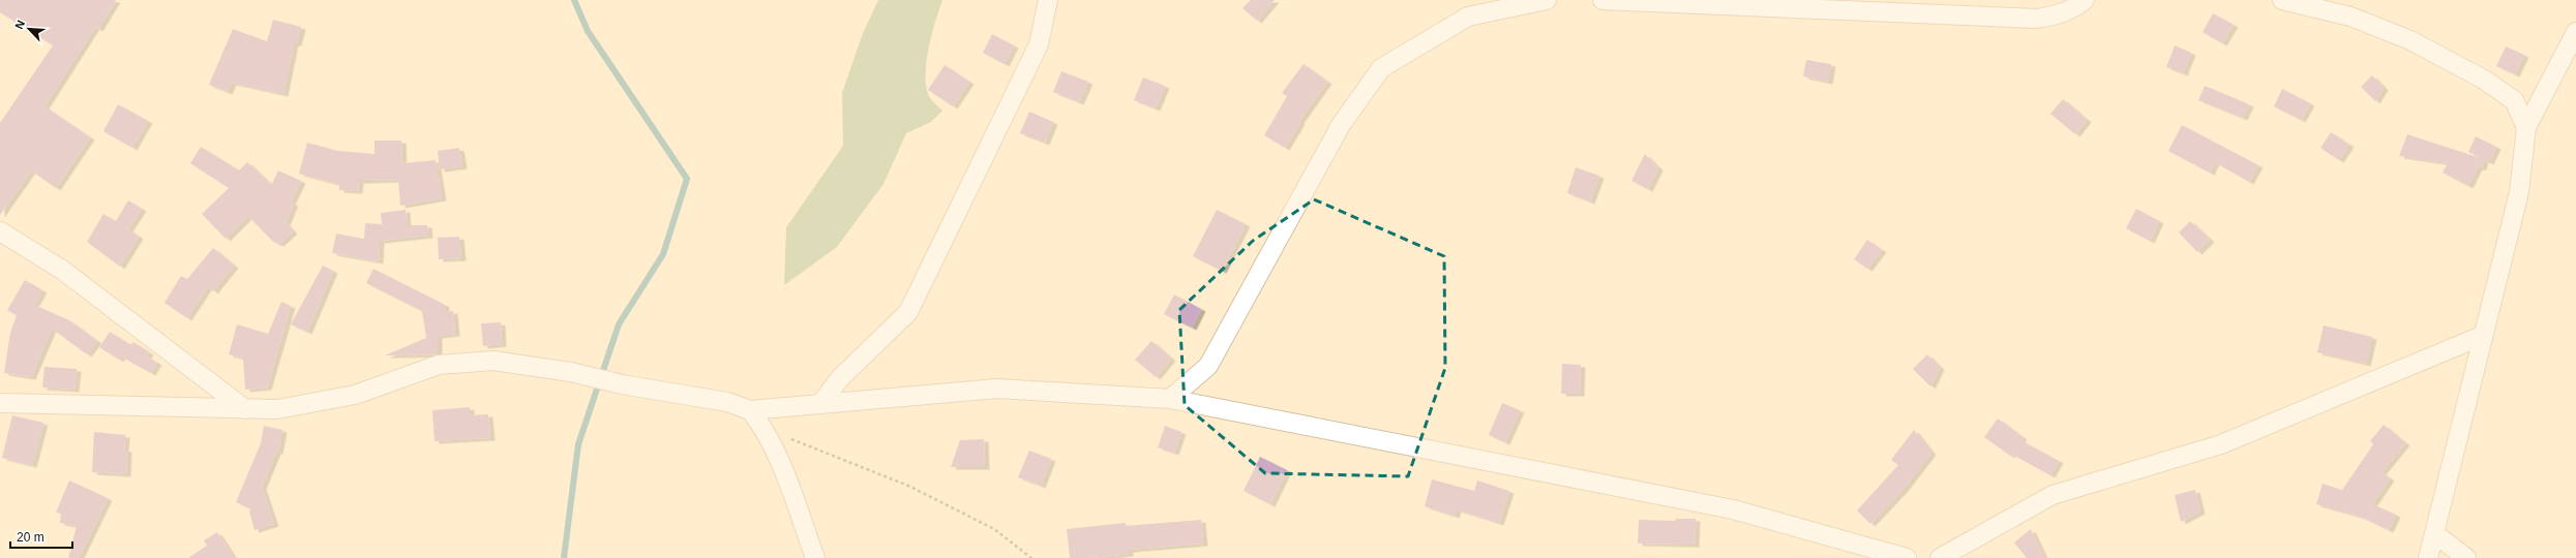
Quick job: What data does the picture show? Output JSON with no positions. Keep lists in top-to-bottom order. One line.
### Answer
{"scale_bar":"20 m","north":"top left"}
